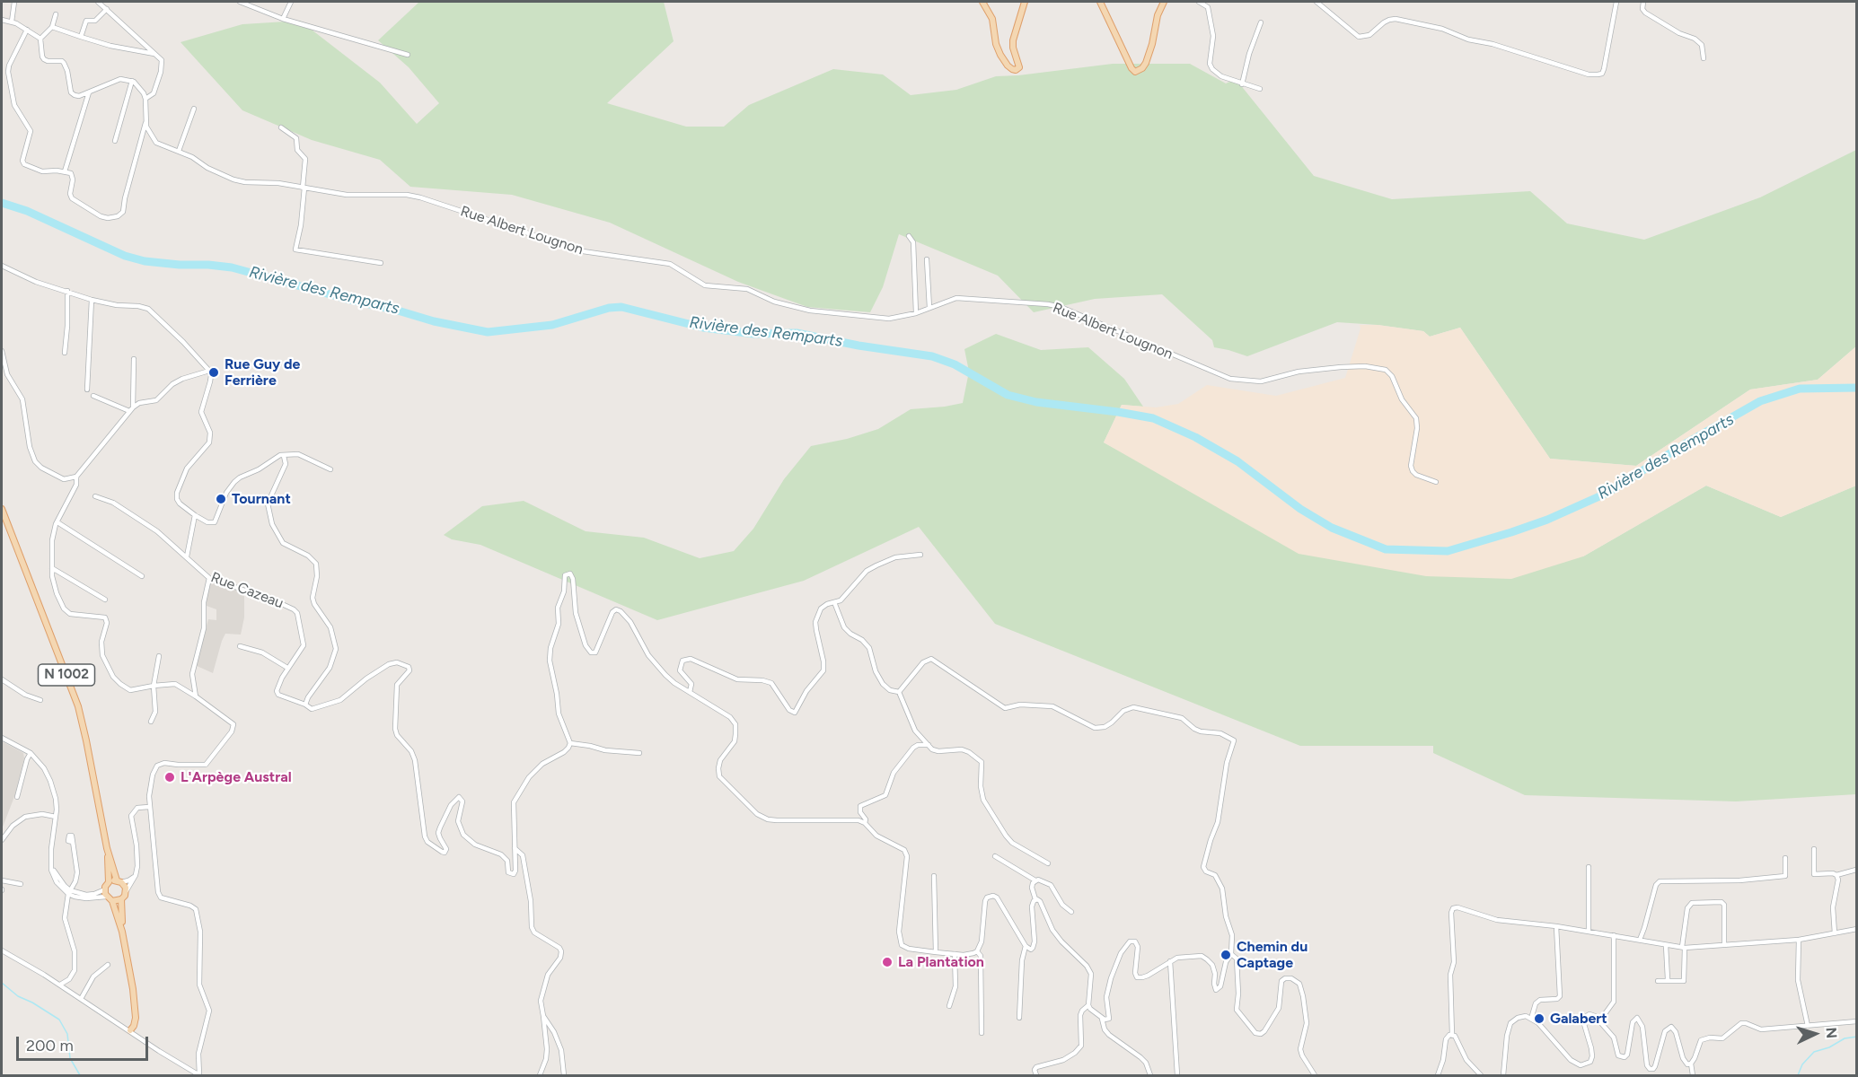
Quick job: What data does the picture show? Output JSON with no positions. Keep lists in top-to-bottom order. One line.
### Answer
{"streets":{"main road":["N 1002"],"street":["Rue Albert Lougnon","Rue Cazeau"]},"water":["Rivière des Remparts"],"places":["Rue Guy de Ferrière","Tournant","L'Arpège Austral","Chemin du Captage","La Plantation","Galabert"],"scale_bar":"200 m","north":"right"}
